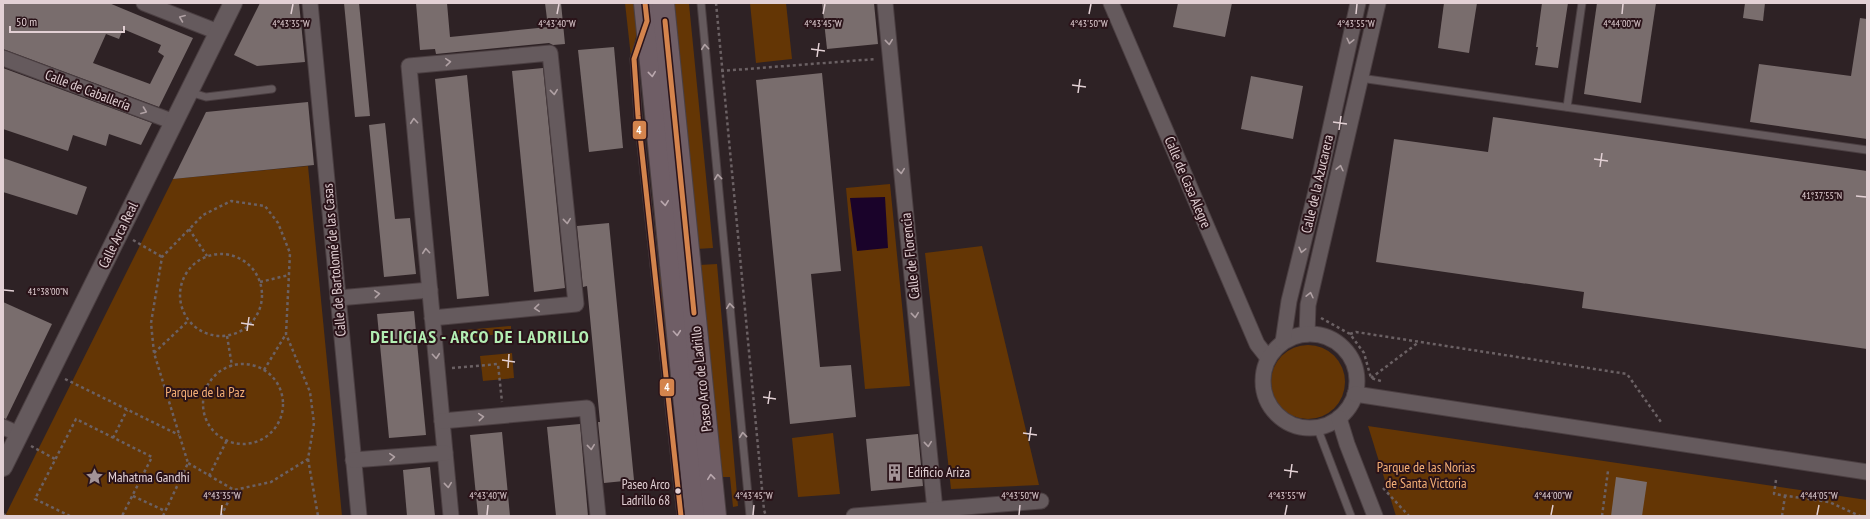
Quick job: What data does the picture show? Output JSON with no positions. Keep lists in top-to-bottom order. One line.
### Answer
{"streets":{"main road":["Paseo Arco de Ladrillo"],"street":["Calle de Caballería","Calle de Casa Alegre","Calle de la Azucarera","Calle Arca Real","Calle de Florencia","Calle de Bartolomé de las Casas"]},"crossings":[["Calle de Caballería","Calle Arca Real"],["Calle de Casa Alegre","Calle de la Azucarera"]],"one_way":["Calle de Florencia"],"districts":["DELICIAS - ARCO DE LADRILLO"],"parks":["Parque de la Paz","Parque de las Norias de Santa Victoria"],"places":{"building":["Edificio Ariza"],"place":["Mahatma Gandhi"],"other":["Paseo Arco Ladrillo 68"]},"lines":["transit line 4"],"scale_bar":"50 m","coordinates":["4°43'35\"W","4°43'40\"W","4°43'45\"W","4°43'50\"W","4°43'55\"W","4°44'00\"W","41°37'55\"N","41°38'00\"N","4°44'05\"W"]}
